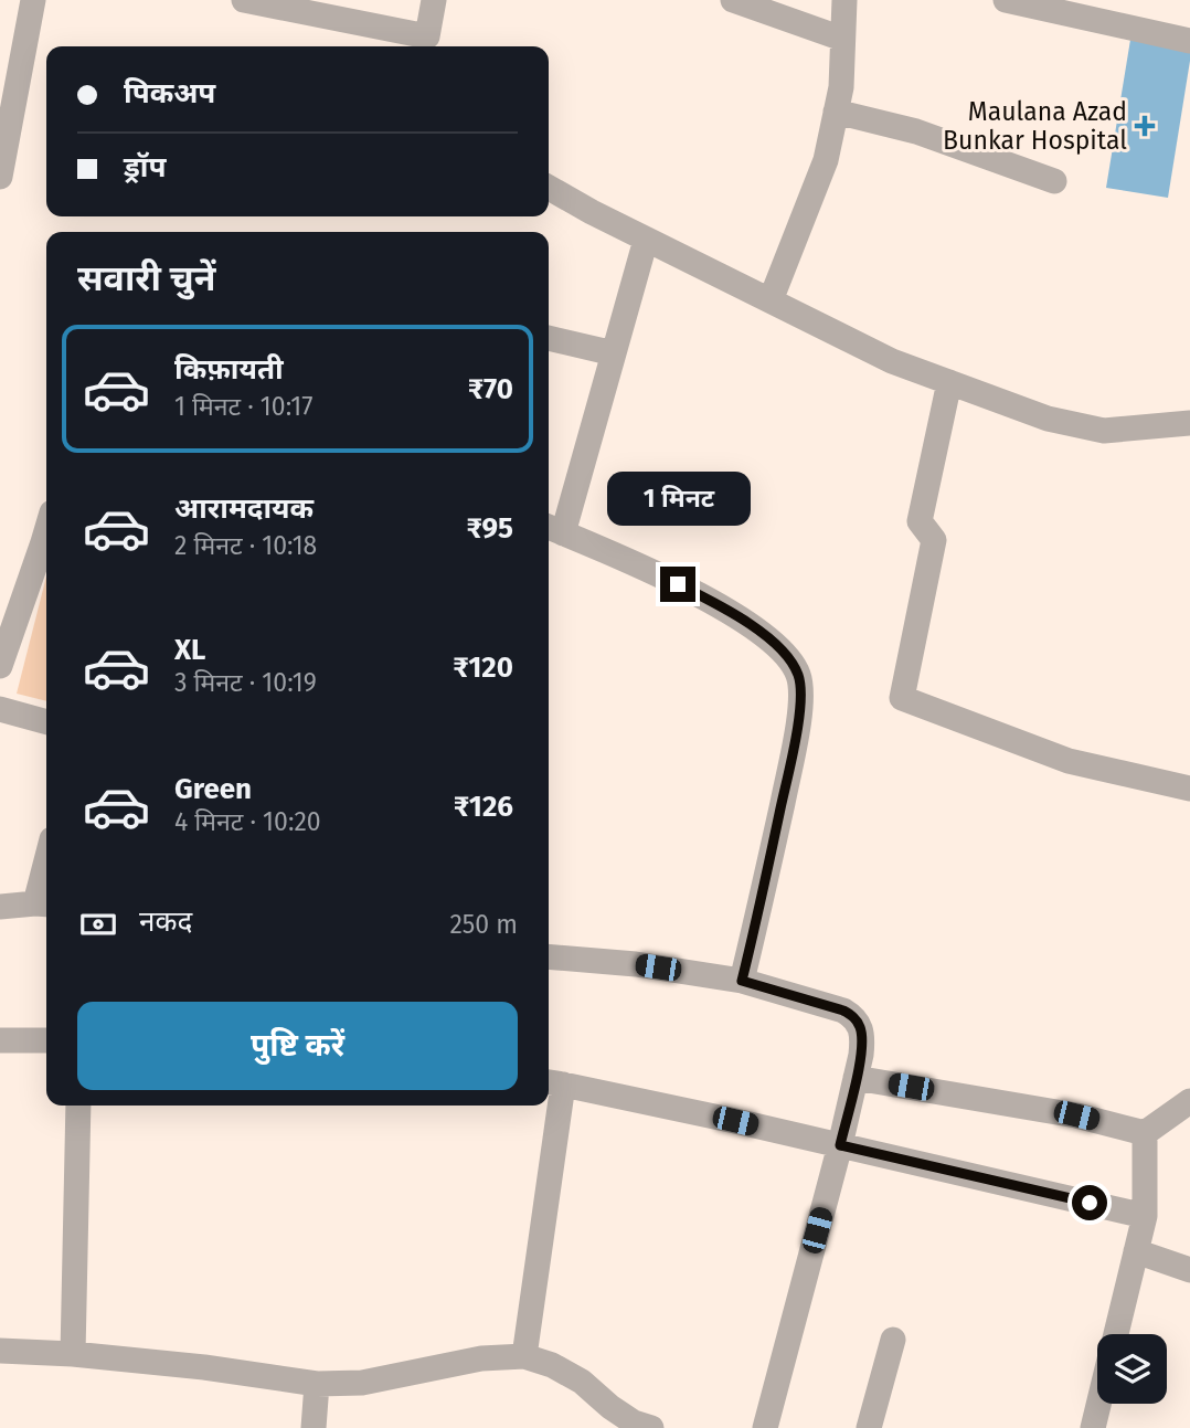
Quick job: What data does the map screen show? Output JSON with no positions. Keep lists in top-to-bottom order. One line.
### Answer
{"places":{"health":["Maulana Azad Bunkar Hospital"]},"page":{"banner":["पिकअप","ड्रॉप"],"heading":"सवारी चुनें","list":[{"name":"किफ़ायती","note":"1 मिनट · 10:17","value":"₹70"},{"name":"आरामदायक","note":"2 मिनट · 10:18","value":"₹95"},{"name":"XL","note":"3 मिनट · 10:19","value":"₹120"},{"name":"Green","note":"4 मिनट · 10:20","value":"₹126"}],"bubble":"1 मिनट","pay":["नकद","250 m"],"buttons":"पुष्टि करें"}}
